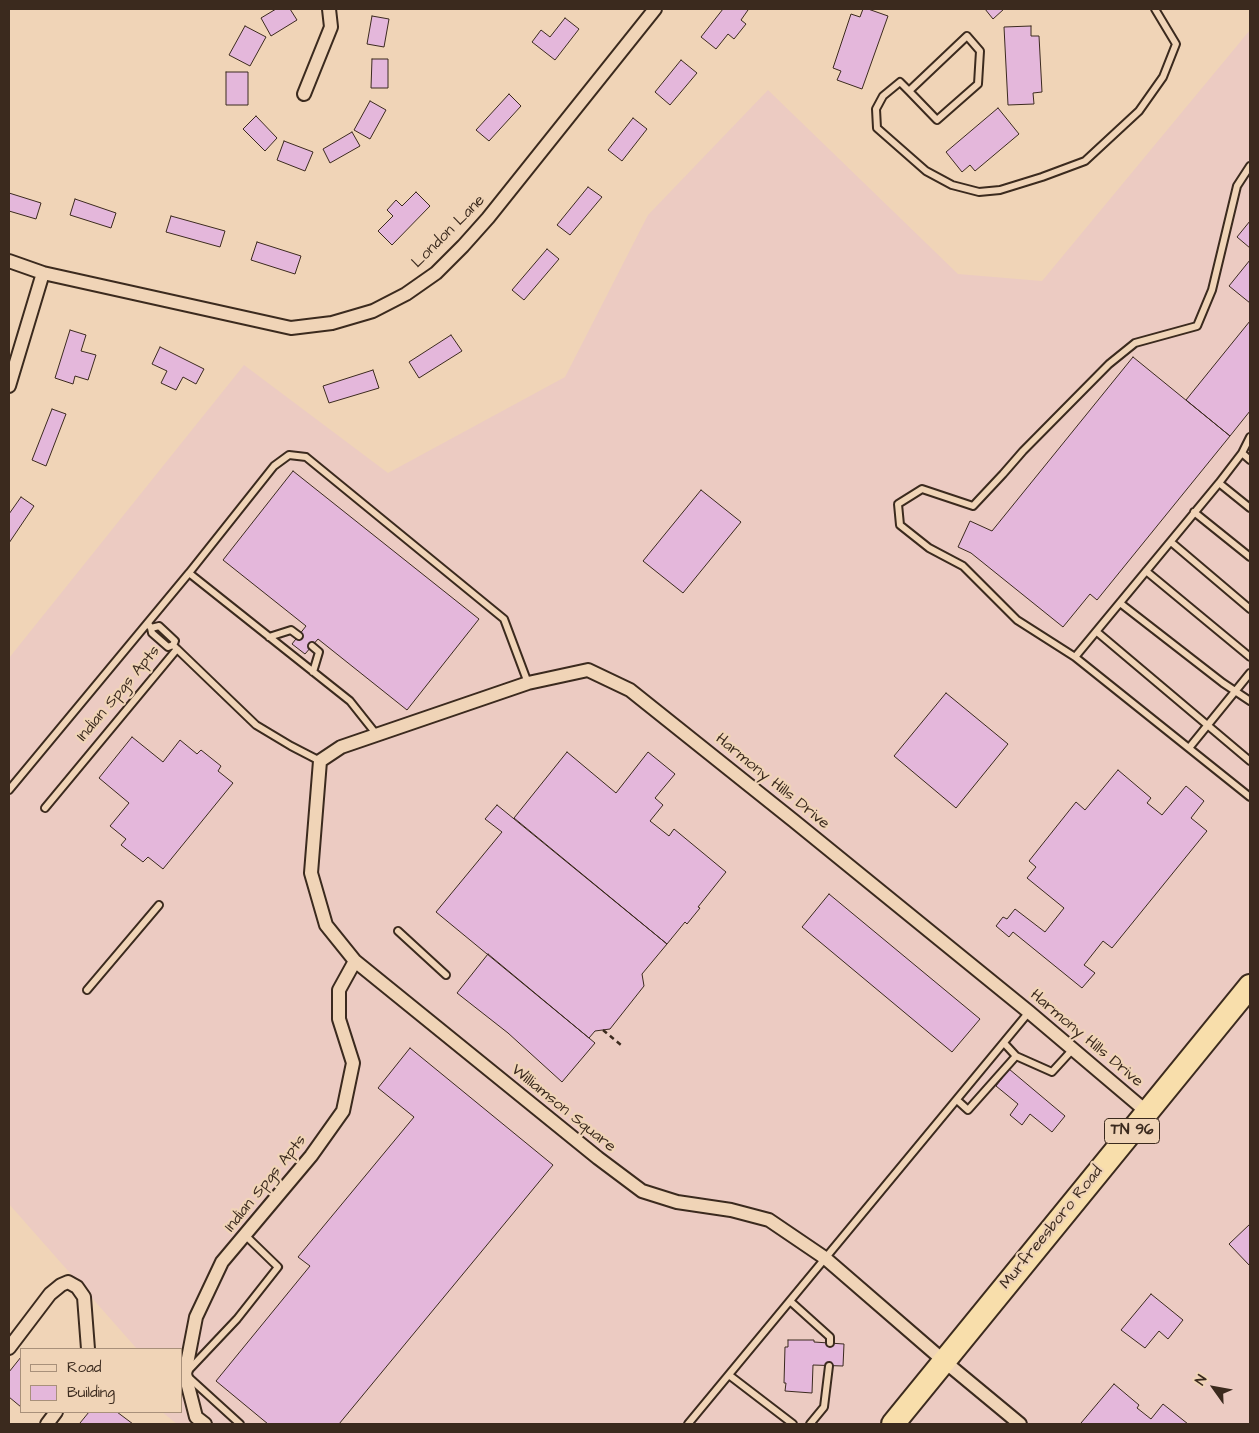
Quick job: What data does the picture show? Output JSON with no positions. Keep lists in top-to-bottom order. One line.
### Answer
{"streets":{"highway":["TN 96","Murfreesboro Road"],"street":["London Lane","Indian Spgs Apts","Harmony Hills Drive","Williamson Square"]},"crossings":[["Indian Spgs Apts","Harmony Hills Drive"],["Indian Spgs Apts","Williamson Square"],["Harmony Hills Drive","Williamson Square"],["Harmony Hills Drive","Murfreesboro Road"],["Williamson Square","Murfreesboro Road"]],"legend":["Road","Building"],"north":"top left"}
